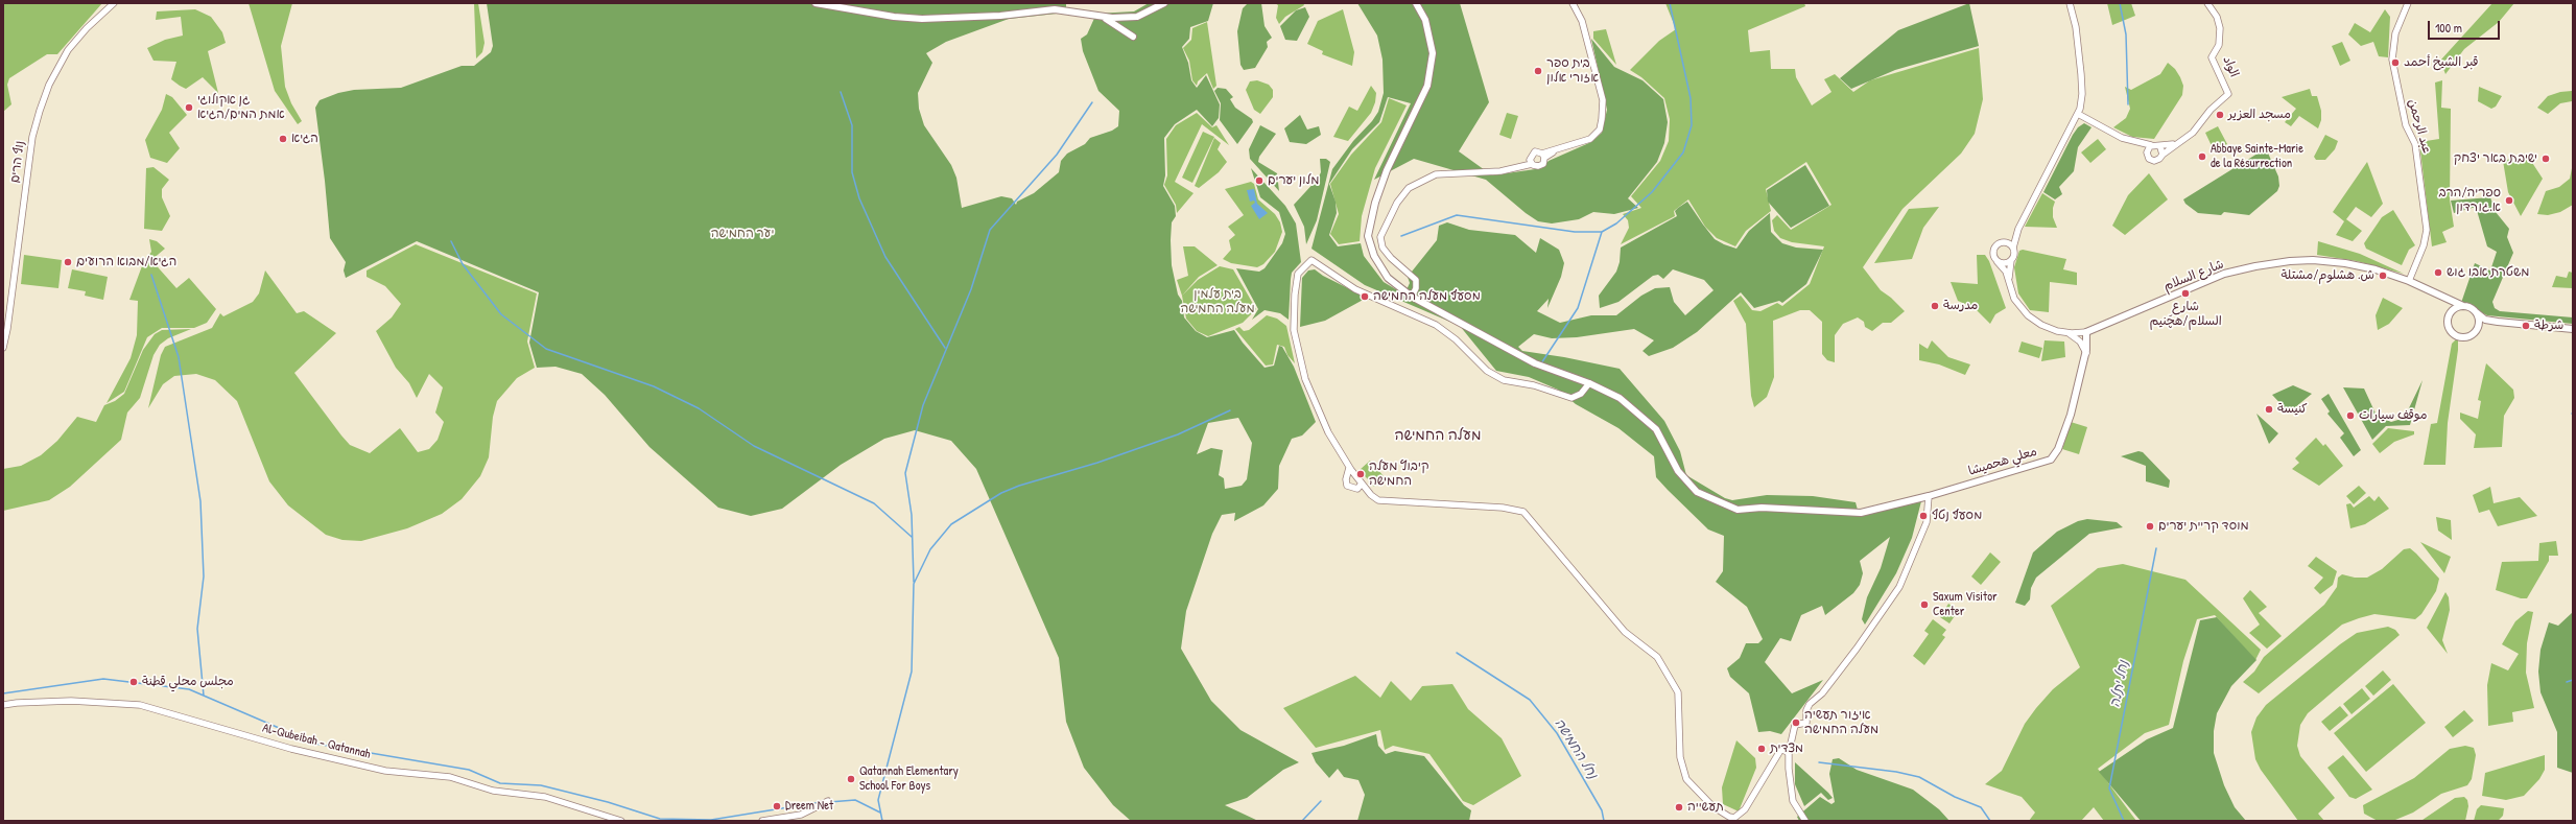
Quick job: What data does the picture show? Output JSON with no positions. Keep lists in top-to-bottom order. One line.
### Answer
{"streets":{"main road":["شارع السلام","معلي هحميشا"],"street":["الواد","عبد الرحمن","נוף הרים","Al-Qubeibah - Qatannah"]},"crossings":[["عبد الرحمن","شارع السلام"],["شارع السلام","معلي هحميشا"]],"districts":["מעלה החמישה"],"water":["נחל יתלה","נחל החמישה"],"parks":["יער החמישה","בית עלמין מעלה החמישה"],"places":["قبر الشيخ أحمد","בית ספר אזורי אלון","גן אקולוגי אמת המים/הגיא","مسجد العزير","הגיא","Abbaye Sainte-Marie de la Résurrection","ישיבת באר יצחק","מלון יערים","ספריה/הרב א.גורדון","הגיא/מבוא הרועים","משטרת אבו גוש","ش. هشلوم/مشتلة","شارع السلام/هچَنيم","מסעף מעלה החמישה","مدرسة","شرطة","كنيسة","موقف سيارات","קיבוץ מעלה החמישה","מסעף נטף","מוסד קריית יערים","Saxum Visitor Center","مجلس محلي قطنة","איזור תעשיה מעלה החמישה","מצדית","Qatannah Elementary School For Boys","Dreem Net","תעשייה"],"scale_bar":"100 m"}
